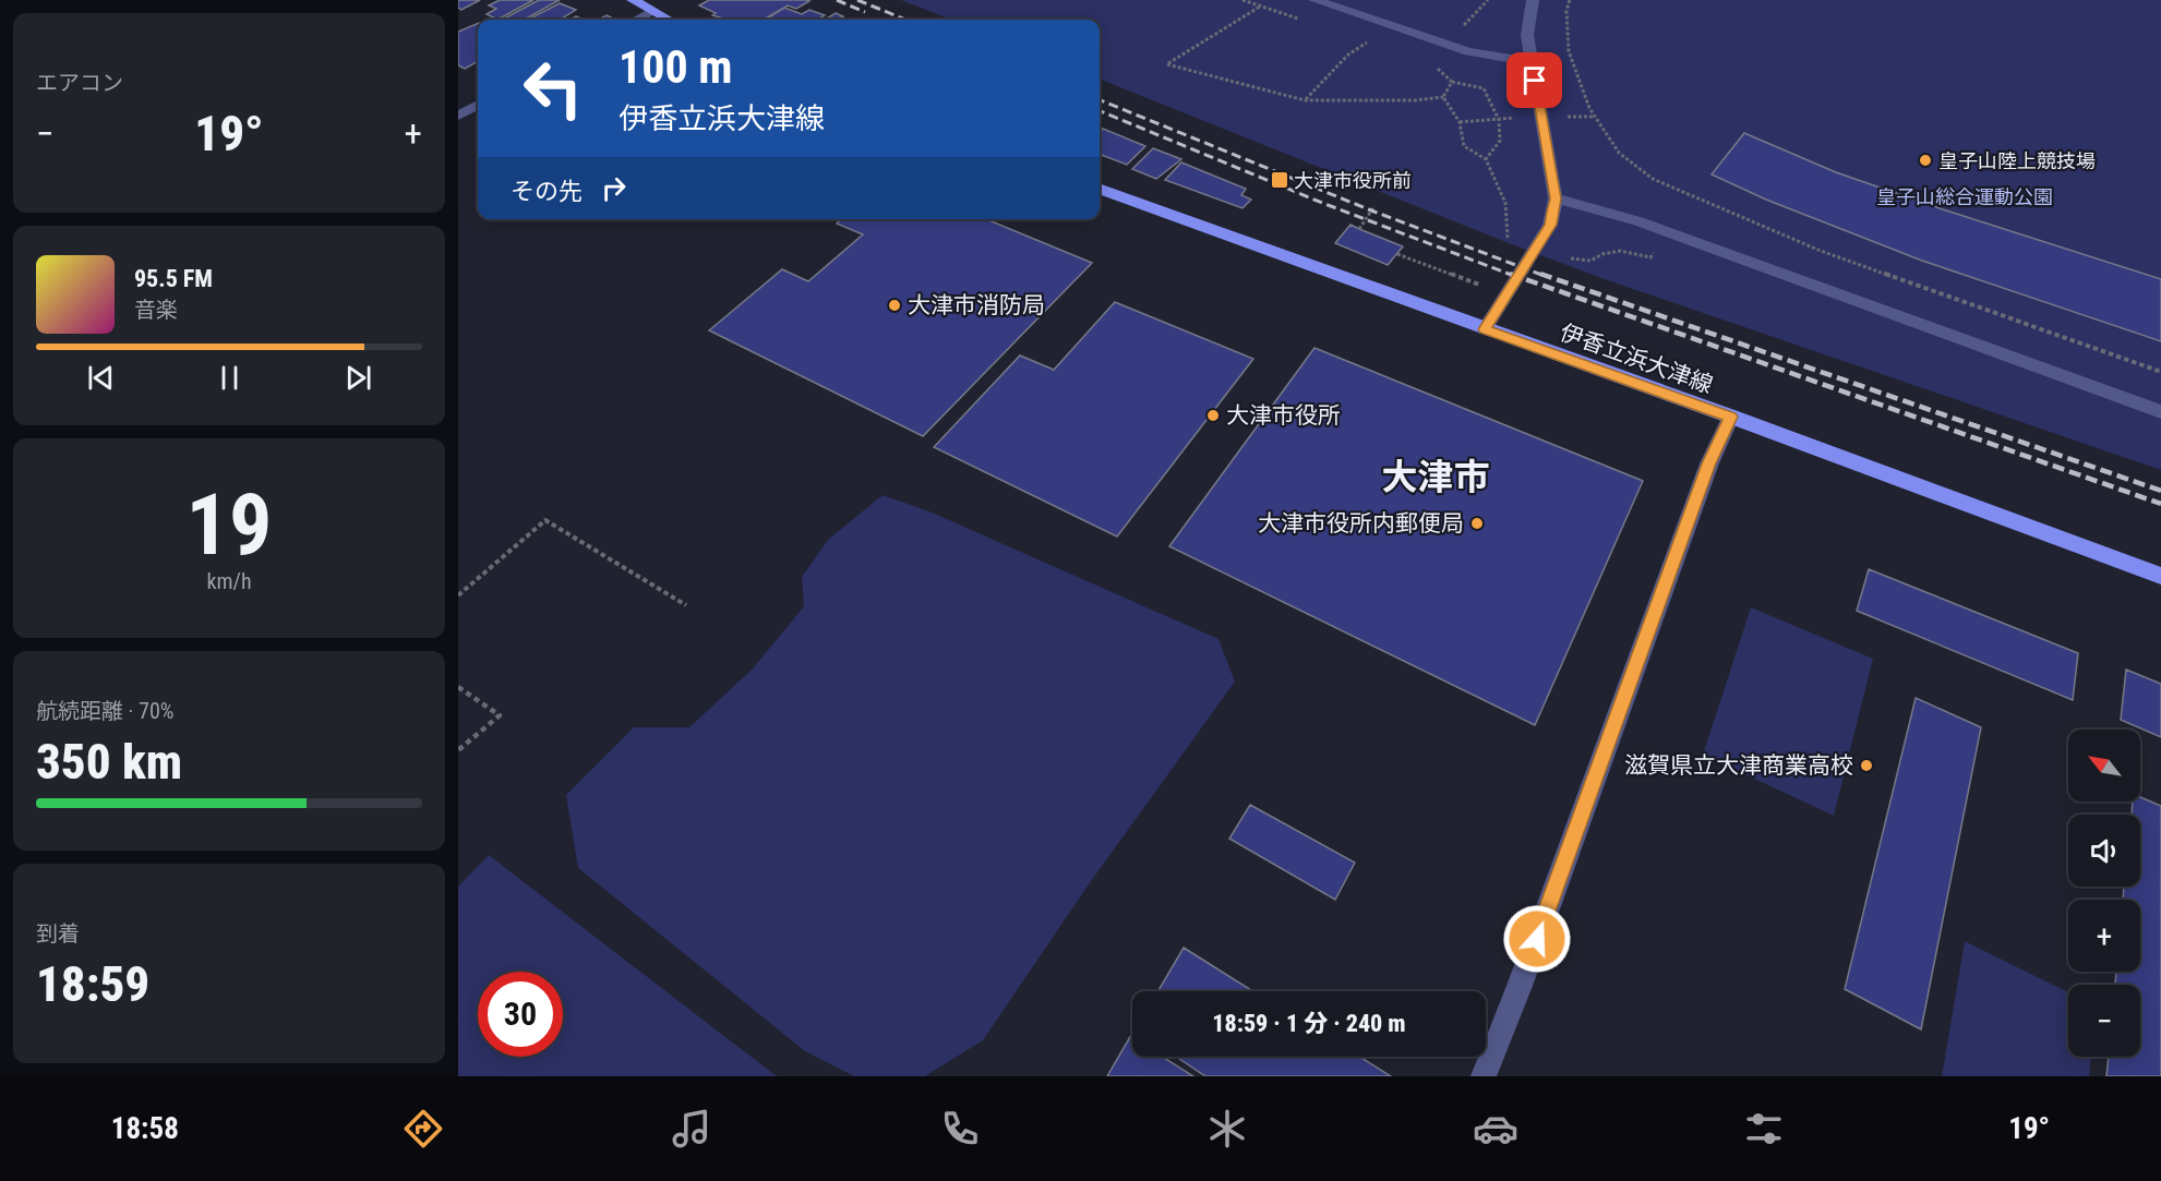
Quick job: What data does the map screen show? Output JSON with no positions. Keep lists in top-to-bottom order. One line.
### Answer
{"streets":{"main road":["伊香立浜大津線"]},"districts":["大津市"],"parks":["皇子山総合運動公園"],"places":{"other":["皇子山陸上競技場","大津市消防局","大津市役所","大津市役所内郵便局","滋賀県立大津商業高校"],"transit":["大津市役所前"]},"north":"top left","page":{"tile":["エアコン",["19","km/h"],["航続距離 · 70%","350 km"],["到着","18:59"]],"turn":["100 m","伊香立浜大津線"],"heat":["−","19°","+"],"then":"その先","song":["95.5 FM","音楽"],"map_buttons":["+","−"],"limit":"30","trip":"18:59 · 1 分 · 240 m","tabs":["18:58","19°"]}}
